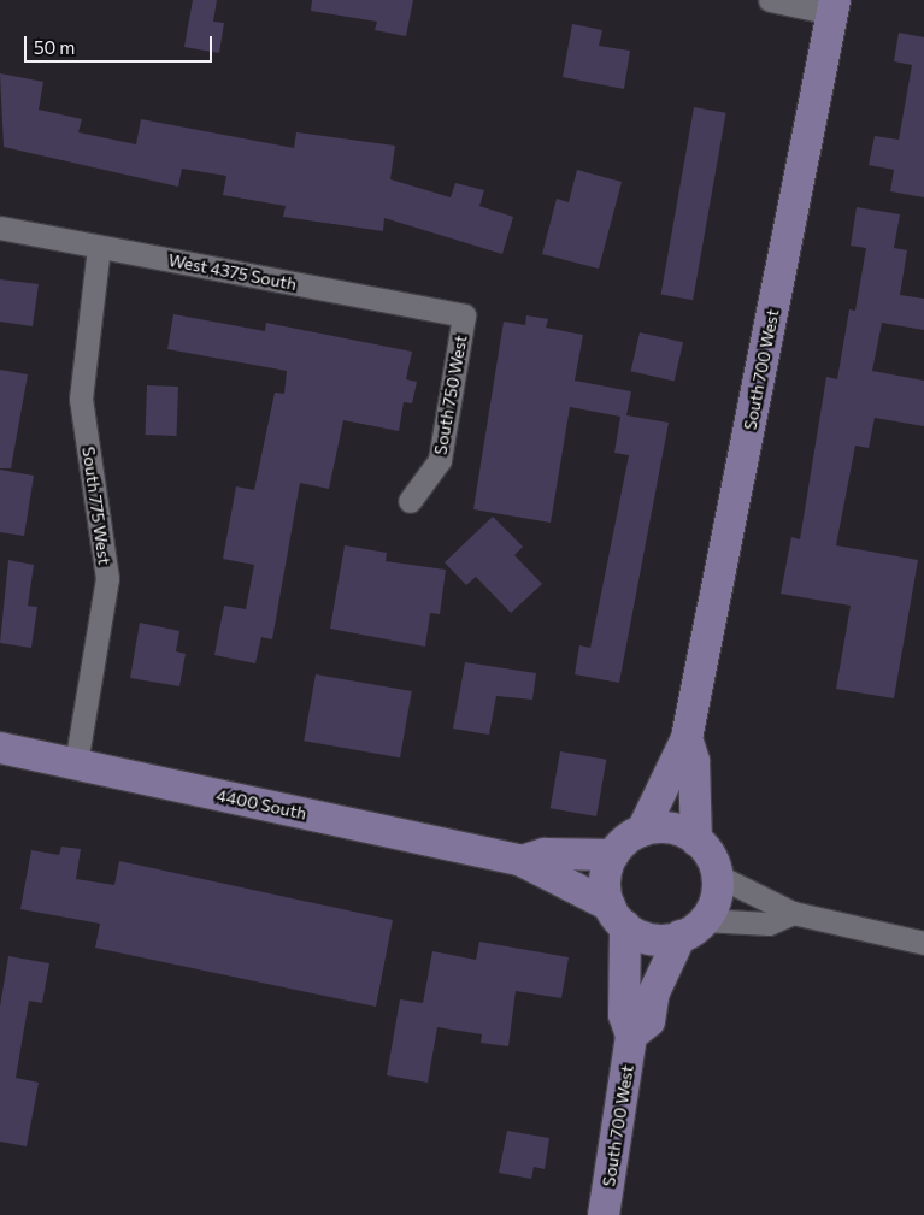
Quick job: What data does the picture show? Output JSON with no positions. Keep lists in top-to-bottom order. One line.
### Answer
{"streets":{"street":["West 4375 South","South 700 West","South 750 West","South 775 West","4400 South"]},"crossings":[["West 4375 South","South 750 West"],["West 4375 South","South 775 West"],["South 775 West","4400 South"]],"scale_bar":"50 m"}
